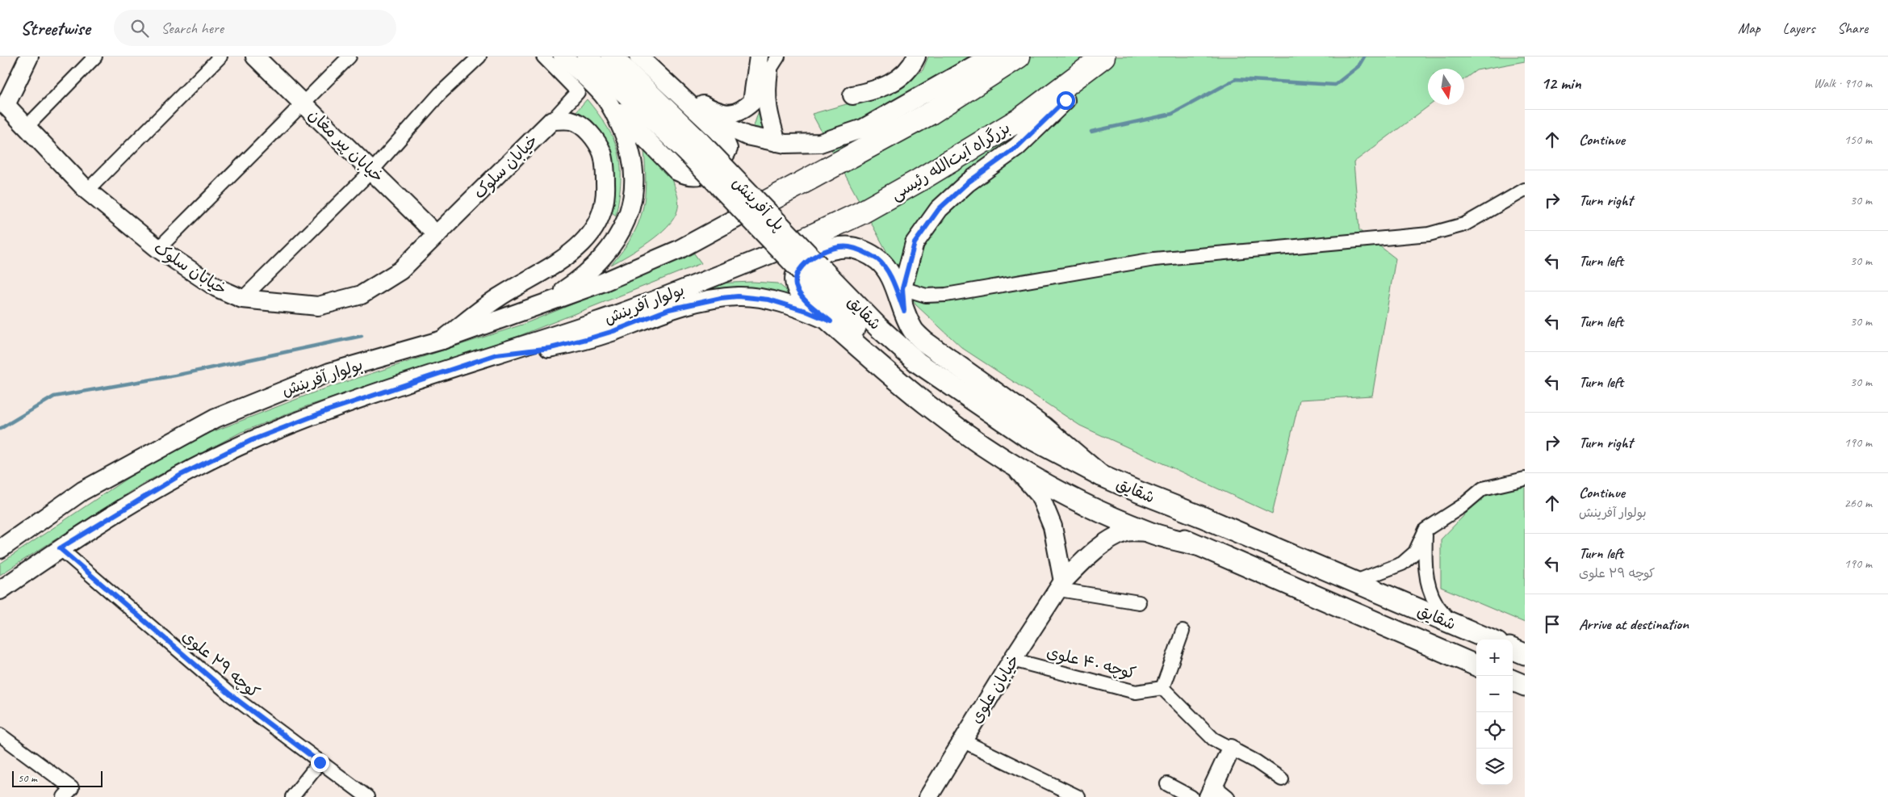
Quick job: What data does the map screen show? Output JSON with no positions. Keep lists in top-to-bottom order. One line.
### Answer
{"streets":{"highway":["بزرگراه آیت‌الله رئیسی"],"main road":["خیابان پیر مغان","خیابان سلوک","پل آفرینش","بولوار آفرینش","شقایق","خیابان علوی"],"street":["کوچه ۴۰ علوی","کوچه ۲۹ علوی"]},"crossings":[["خیابان پیر مغان","خیابان سلوک"],["بزرگراه آیت‌الله رئیسی","بولوار آفرینش"],["پل آفرینش","شقایق"],["بولوار آفرینش","کوچه ۲۹ علوی"],["شقایق","خیابان علوی"],["کوچه ۴۰ علوی","خیابان علوی"]],"scale_bar":"50 m","north":"bottom","page":{"header":"Streetwise","search":"Search here","nav":["Map","Layers","Share"],"heading":["12 min","Walk · 910 m"],"list":[["Continue","150 m"],["Turn right","30 m"],["Turn left","30 m"],["Turn left","30 m"],["Turn left","30 m"],["Turn right","190 m"],["Continue","بولوار آفرینش","260 m"],["Turn left","کوچه ۲۹ علوی","190 m"],"Arrive at destination"],"map_buttons":["+","−"],"scale":"50 m"}}
